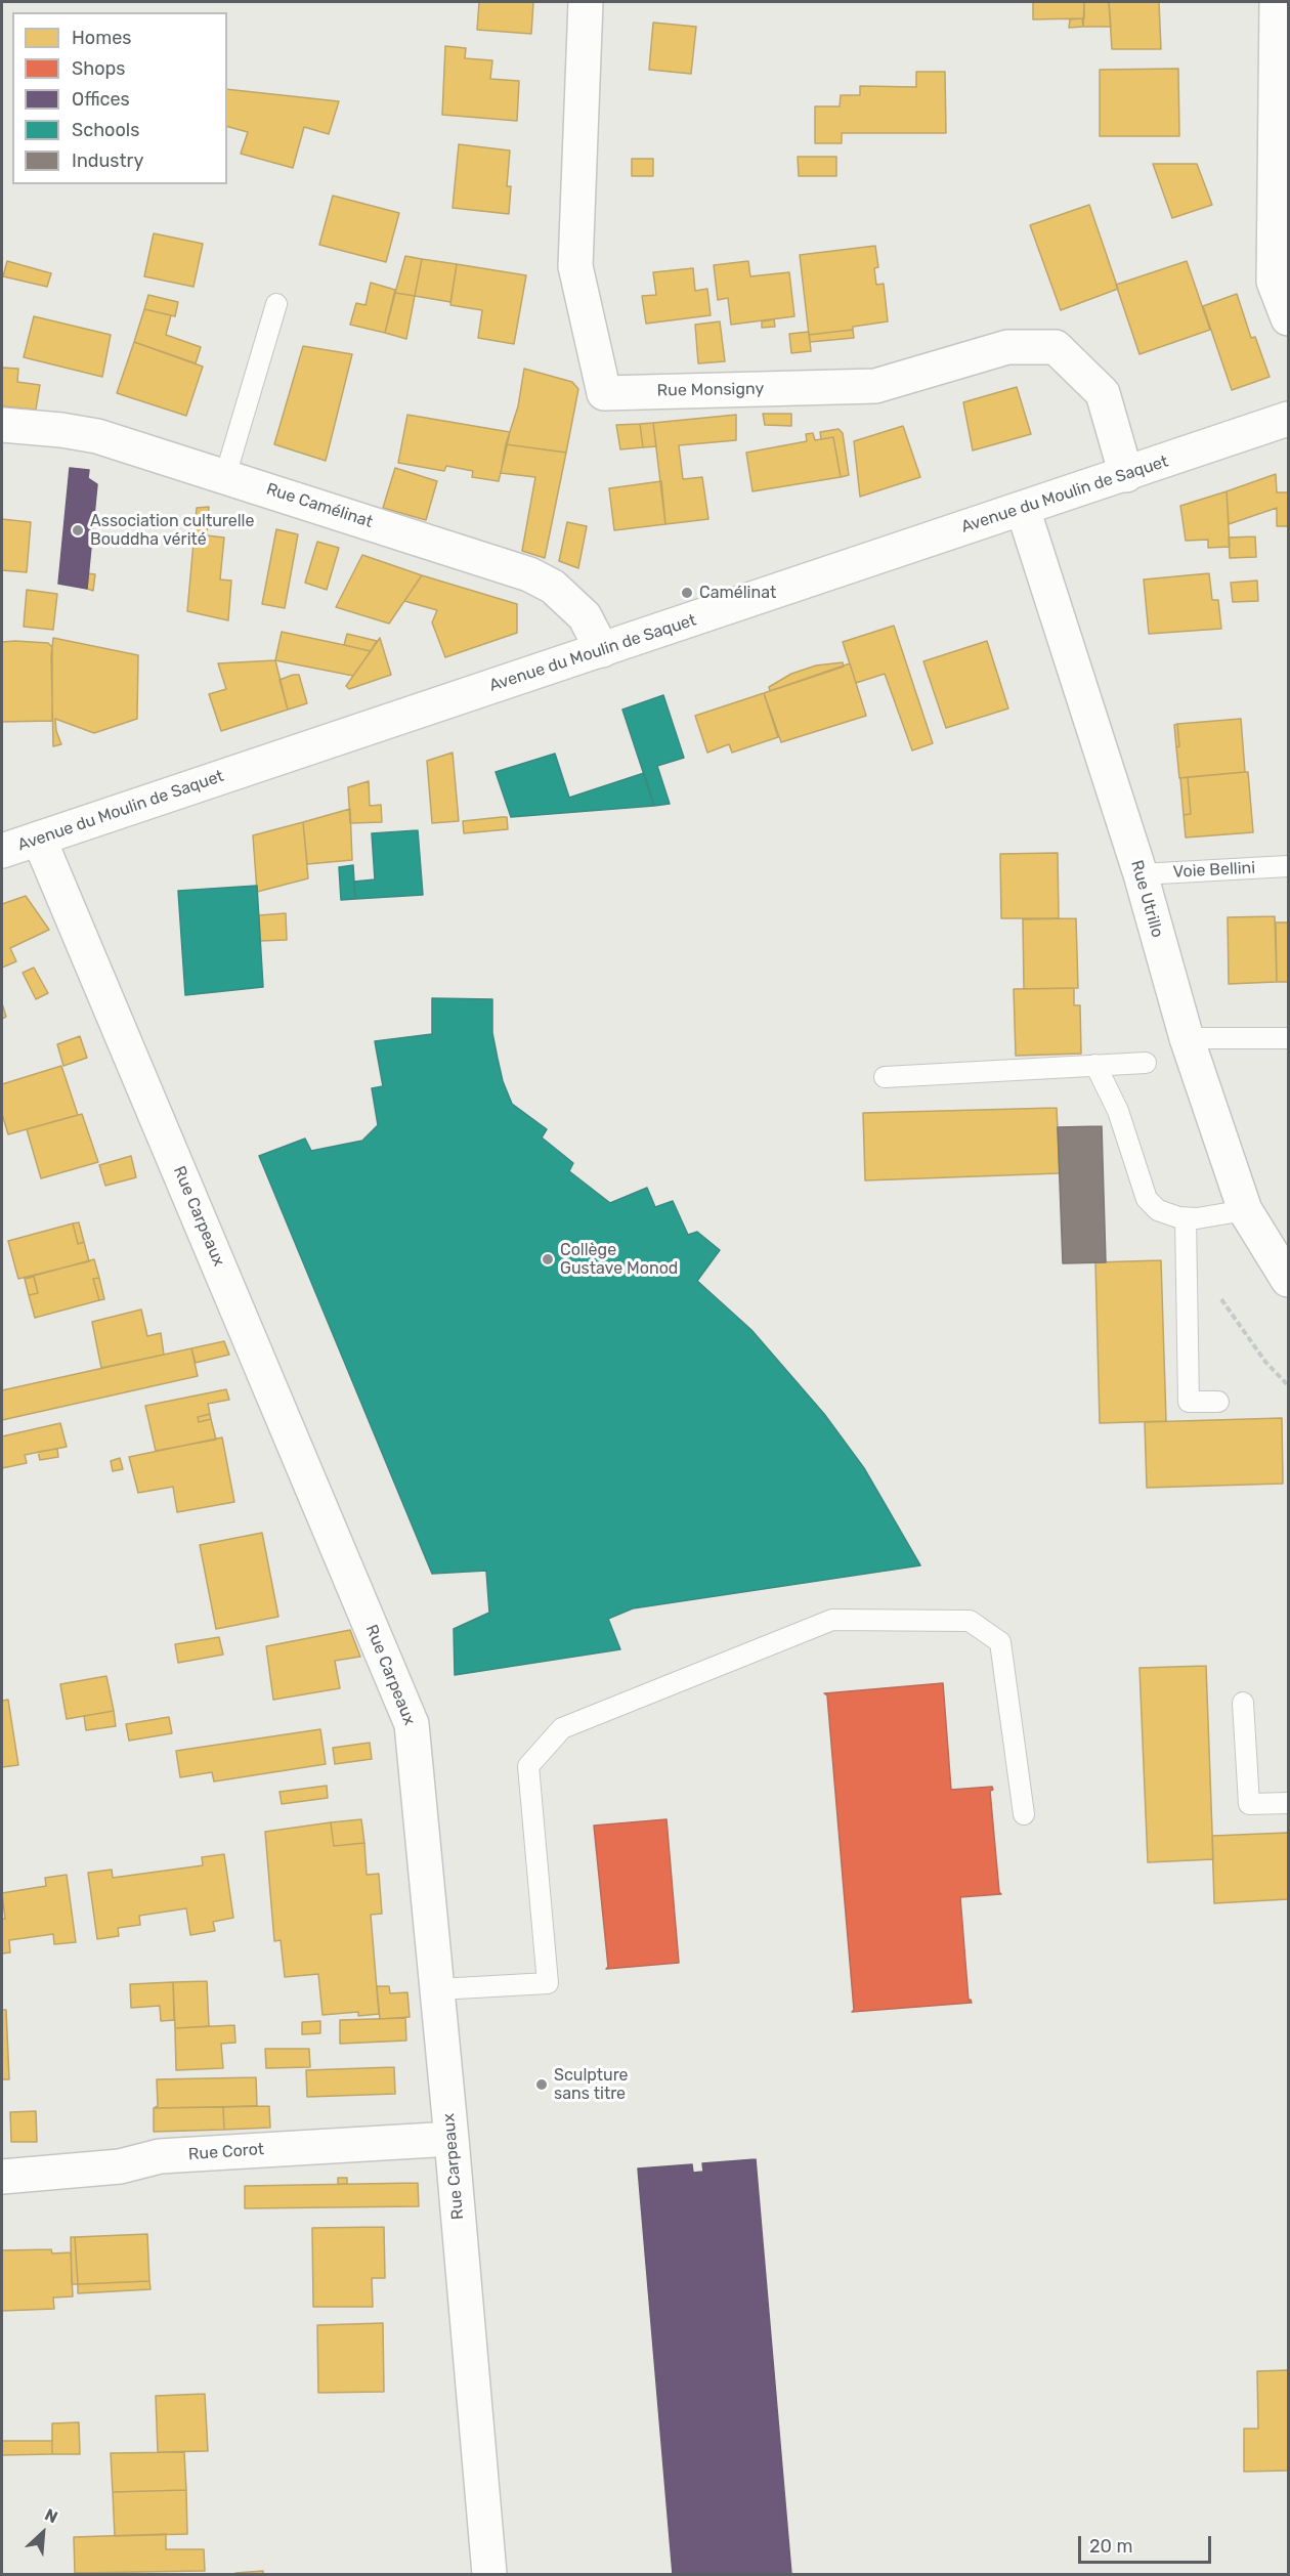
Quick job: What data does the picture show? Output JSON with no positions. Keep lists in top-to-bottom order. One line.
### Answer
{"streets":{"street":["Rue Monsigny","Avenue du Moulin de Saquet","Rue Camélinat","Rue Utrillo","Rue Carpeaux","Rue Corot"],"lane":["Voie Bellini"]},"crossings":[["Rue Monsigny","Avenue du Moulin de Saquet"],["Avenue du Moulin de Saquet","Rue Camélinat"],["Avenue du Moulin de Saquet","Rue Utrillo"],["Avenue du Moulin de Saquet","Rue Carpeaux"],["Voie Bellini","Rue Utrillo"],["Rue Carpeaux","Rue Corot"]],"places":["Association culturelle Bouddha vérité","Camélinat","Collège Gustave Monod","Sculpture sans titre"],"legend":["Homes","Shops","Offices","Schools","Industry"],"scale_bar":"20 m","north":"top right"}
